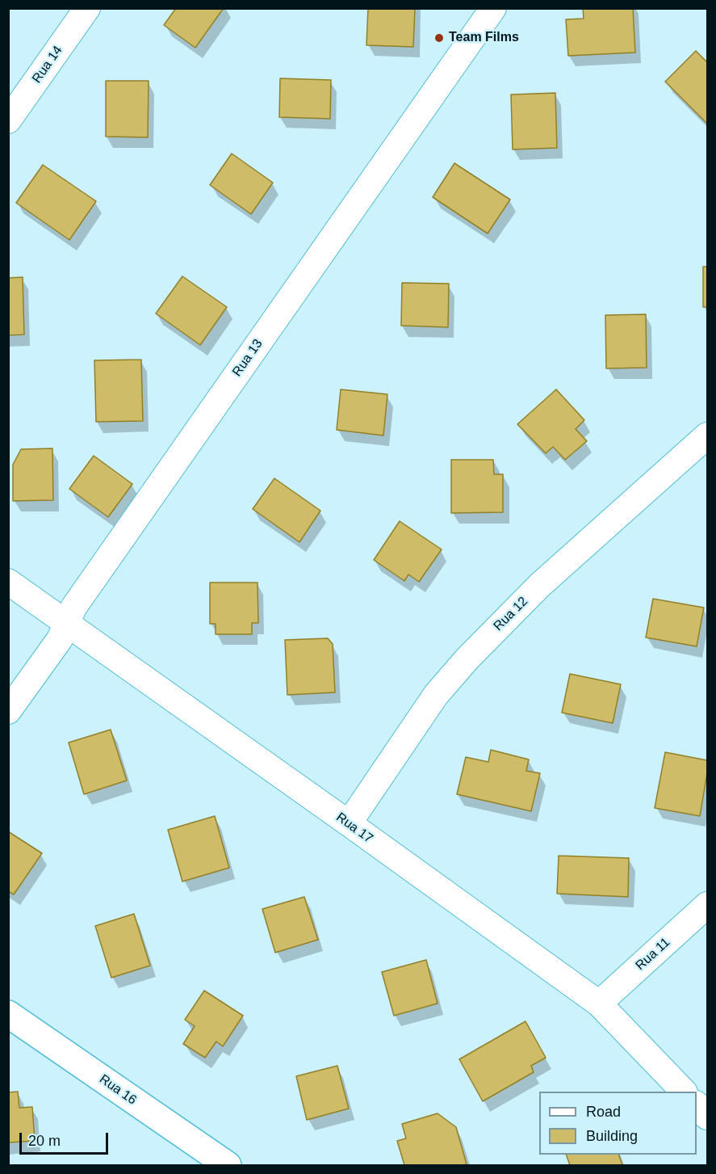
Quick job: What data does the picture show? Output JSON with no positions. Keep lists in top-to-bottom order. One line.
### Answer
{"streets":{"street":["Rua 14","Rua 13","Rua 12","Rua 17","Rua 11","Rua 16"]},"crossings":[["Rua 13","Rua 17"],["Rua 12","Rua 17"],["Rua 17","Rua 11"]],"places":["Team Films"],"legend":["Road","Building"],"scale_bar":"20 m"}
